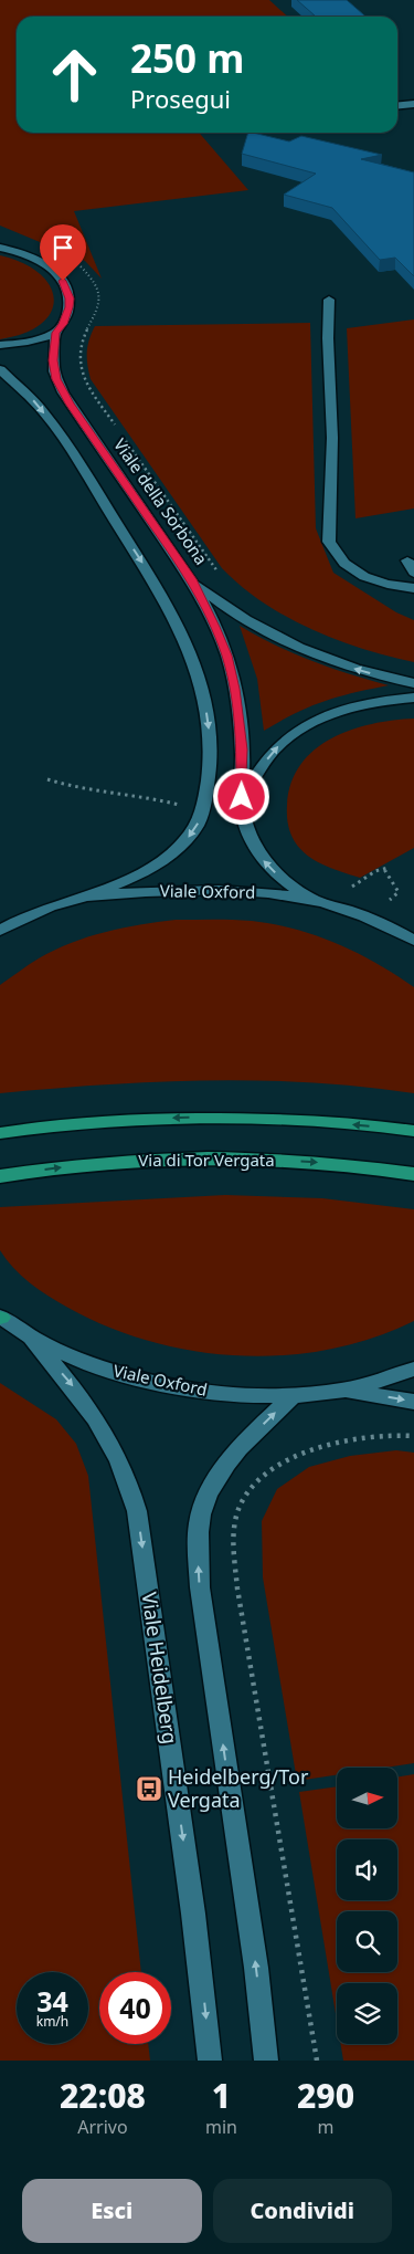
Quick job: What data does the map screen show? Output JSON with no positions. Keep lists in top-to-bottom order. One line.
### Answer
{"streets":{"main road":["Via di Tor Vergata"],"street":["Viale della Sorbona","Viale Oxford","Viale Heidelberg"]},"crossings":[["Viale della Sorbona","Viale Oxford"],["Viale Oxford","Viale Heidelberg"]],"places":{"bus stop":["Heidelberg/Tor Vergata"]},"north":"right","page":{"turn":["250 m","Prosegui"],"speed":"34 km/h","limit":"40","eta":["22:08","Arrivo","1","min","290","m"],"buttons":["Esci","Condividi"]}}
